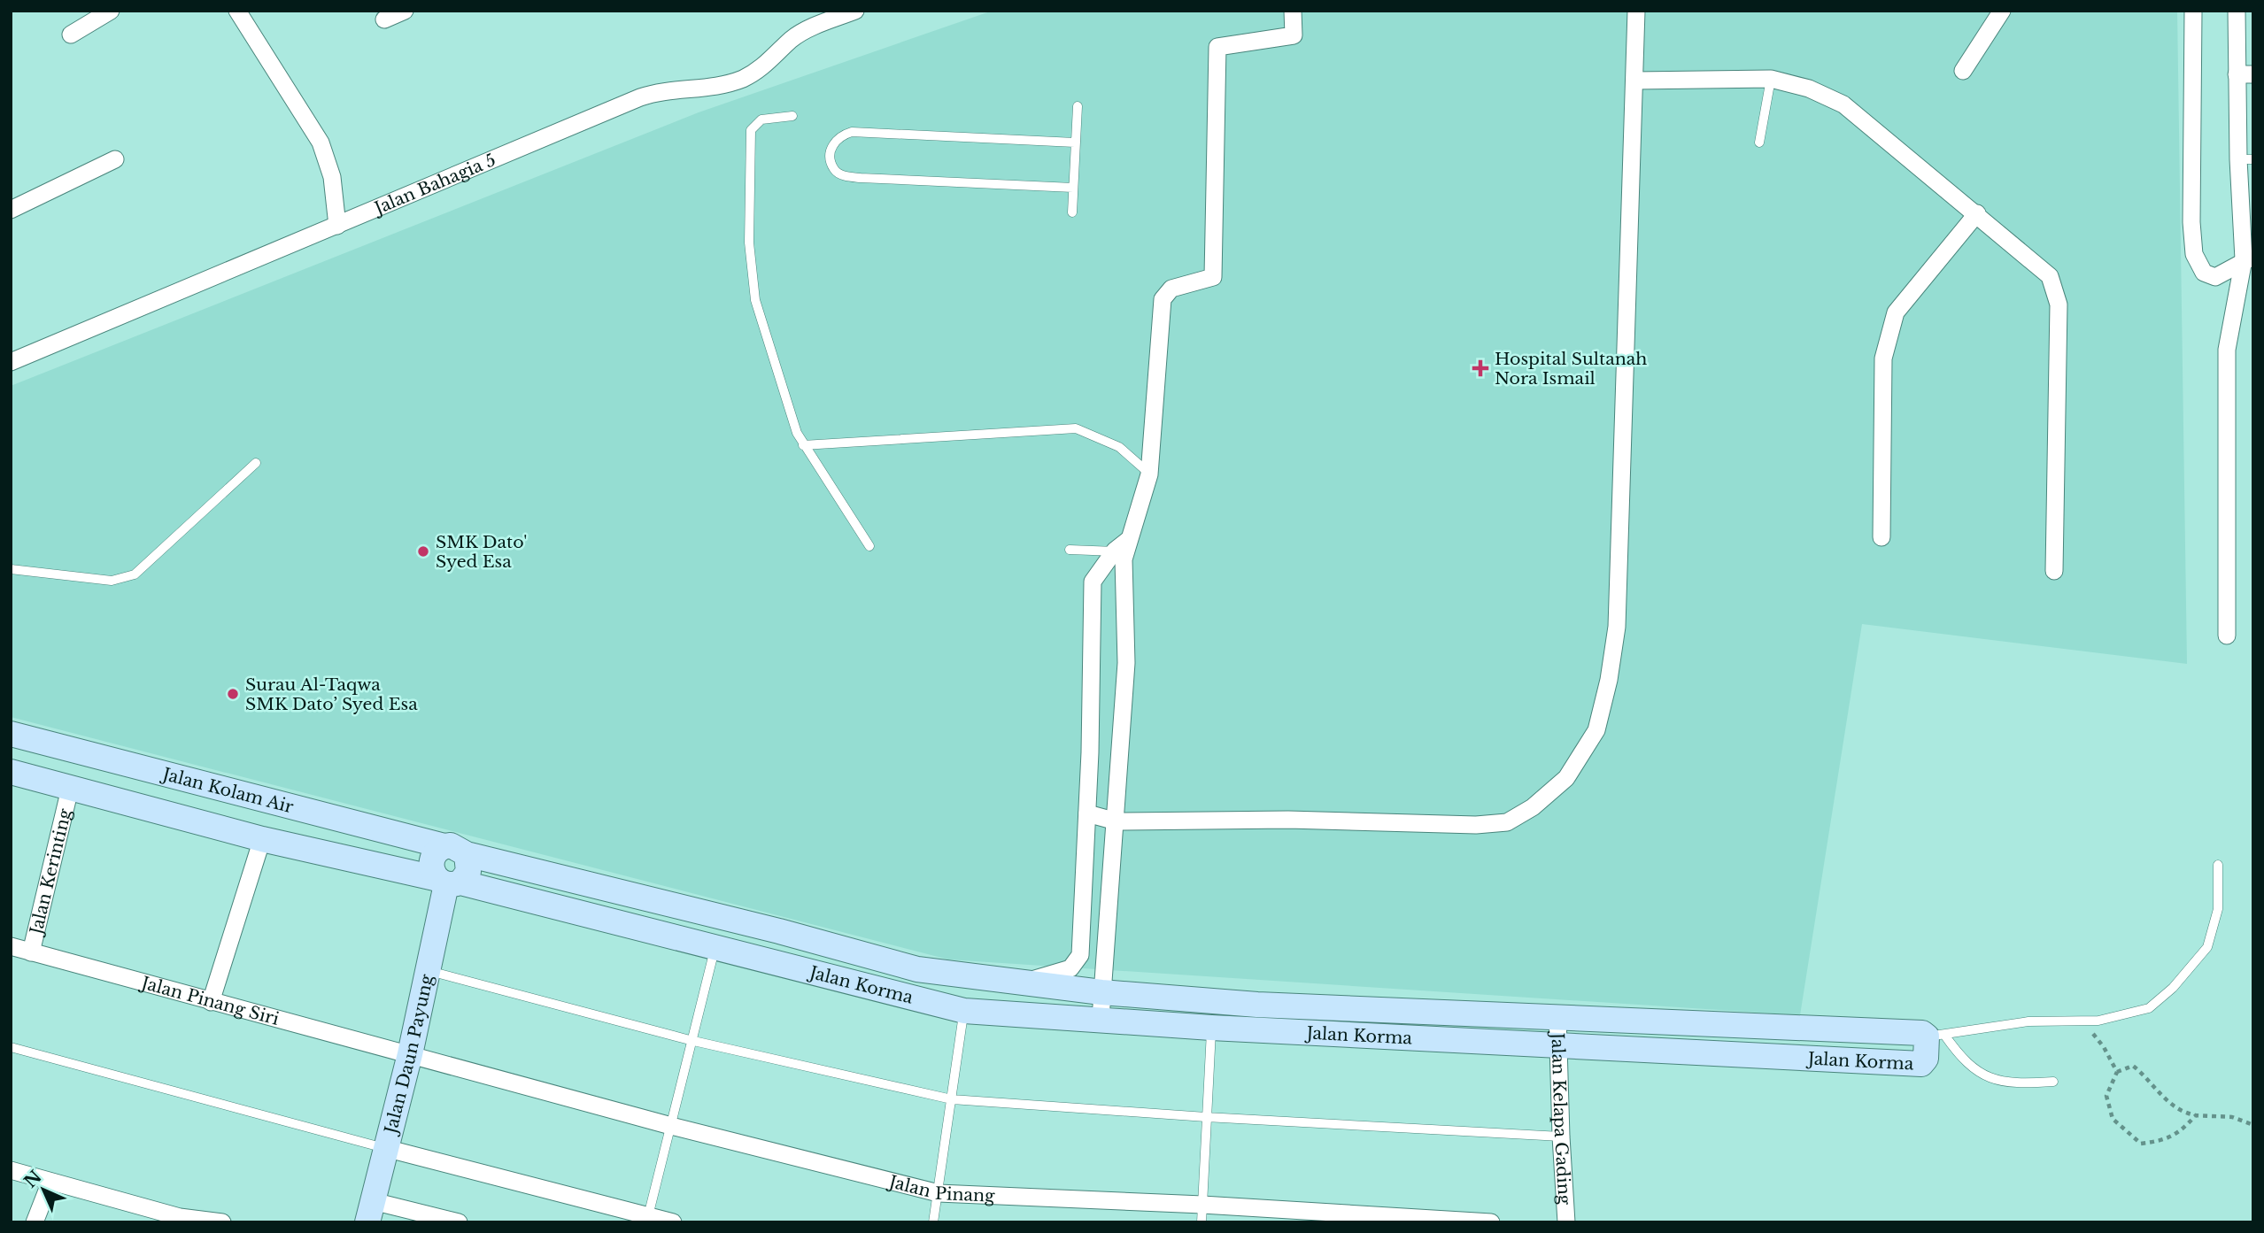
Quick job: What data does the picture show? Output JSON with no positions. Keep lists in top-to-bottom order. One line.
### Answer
{"streets":{"street":["Jalan Bahagia 5","Jalan Kolam Air","Jalan Kerinting","Jalan Korma","Jalan Pinang Siri","Jalan Daun Payung","Jalan Kelapa Gading","Jalan Pinang"]},"crossings":[["Jalan Kolam Air","Jalan Korma"],["Jalan Kerinting","Jalan Pinang Siri"],["Jalan Korma","Jalan Daun Payung"],["Jalan Korma","Jalan Kelapa Gading"],["Jalan Pinang Siri","Jalan Daun Payung"],["Jalan Pinang Siri","Jalan Pinang"],["Jalan Daun Payung","Jalan Pinang"]],"places":{"health":["Hospital Sultanah Nora Ismail"],"other":["SMK Dato' Syed Esa","Surau Al-Taqwa SMK Dato’ Syed Esa"]},"north":"top left"}
